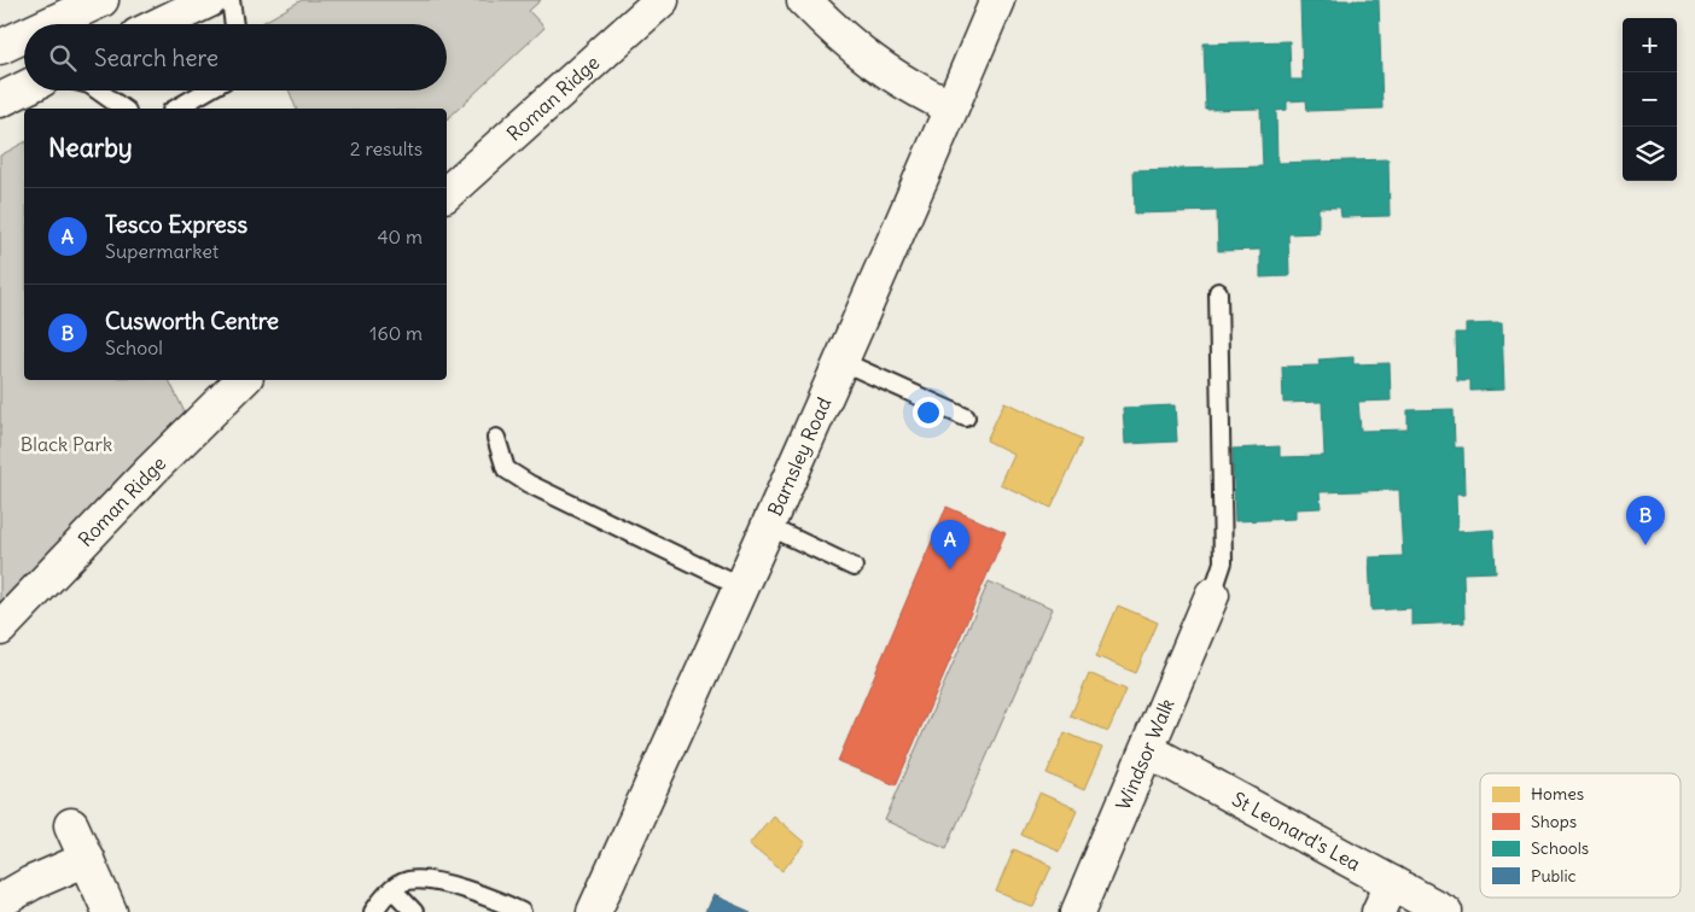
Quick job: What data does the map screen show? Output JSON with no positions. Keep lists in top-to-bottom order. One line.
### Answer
{"streets":{"main road":["Roman Ridge","Barnsley Road","Windsor Walk","St Leonard's Lea"]},"crossings":[["Windsor Walk","St Leonard's Lea"]],"parks":["Black Park"],"legend":["Homes","Shops","Schools","Public"],"page":{"map_buttons":["+","−"],"search":"Search here","heading":["Nearby","2 results"],"list":[{"mark":"A","name":"Tesco Express","note":"Supermarket","value":"40 m"},{"mark":"B","name":"Cusworth Centre","note":"School","value":"160 m"}],"pins":["B","A"]}}
